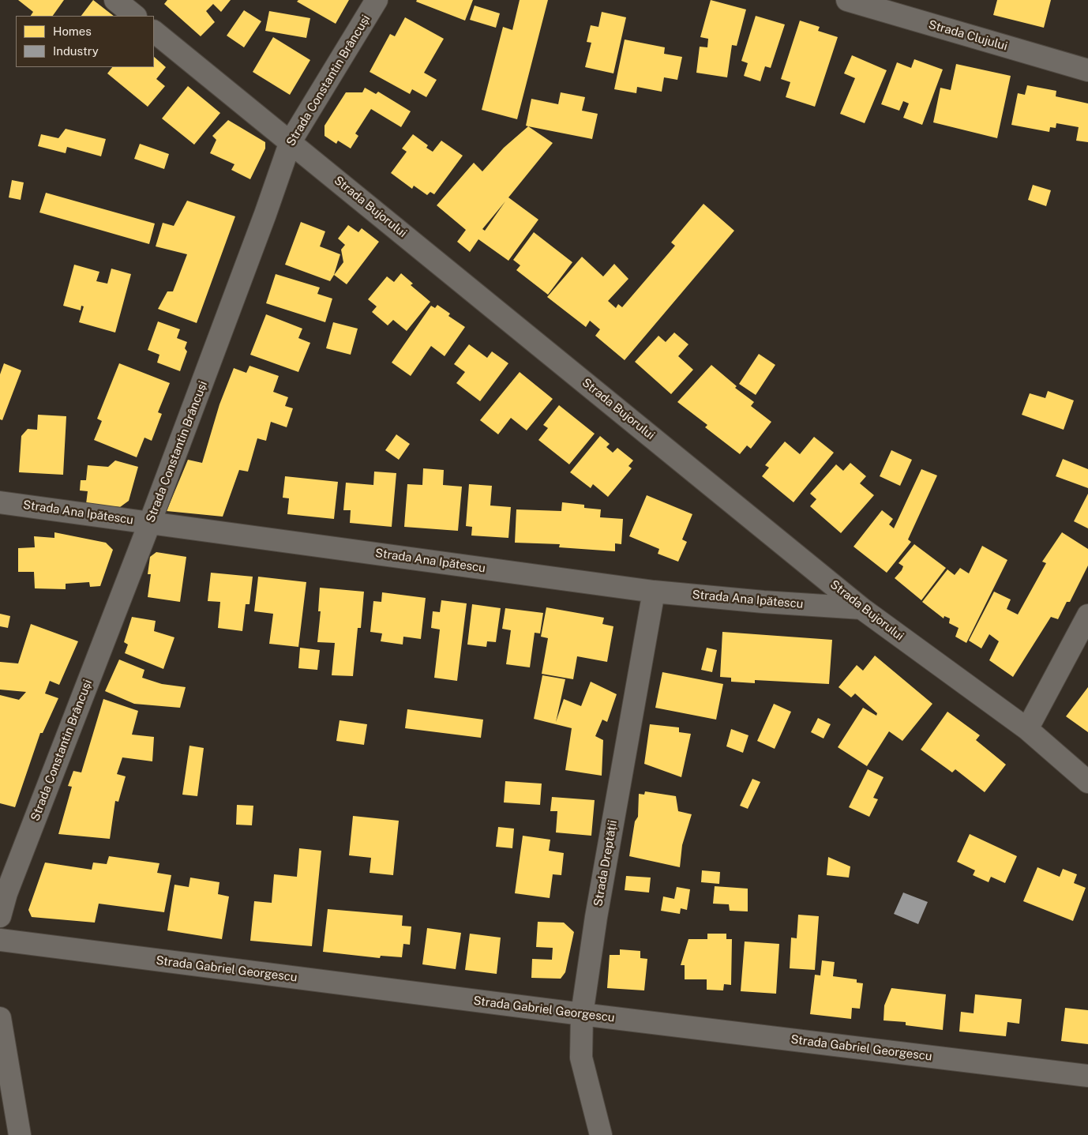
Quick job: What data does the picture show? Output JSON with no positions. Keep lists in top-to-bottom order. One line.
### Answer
{"streets":{"street":["Strada Clujului","Strada Constantin Brâncuși","Strada Bujorului","Strada Ana Ipătescu","Strada Dreptății","Strada Gabriel Georgescu"]},"crossings":[["Strada Constantin Brâncuși","Strada Bujorului"],["Strada Constantin Brâncuși","Strada Ana Ipătescu"],["Strada Bujorului","Strada Ana Ipătescu"],["Strada Ana Ipătescu","Strada Dreptății"],["Strada Dreptății","Strada Gabriel Georgescu"]],"legend":["Homes","Industry"]}
